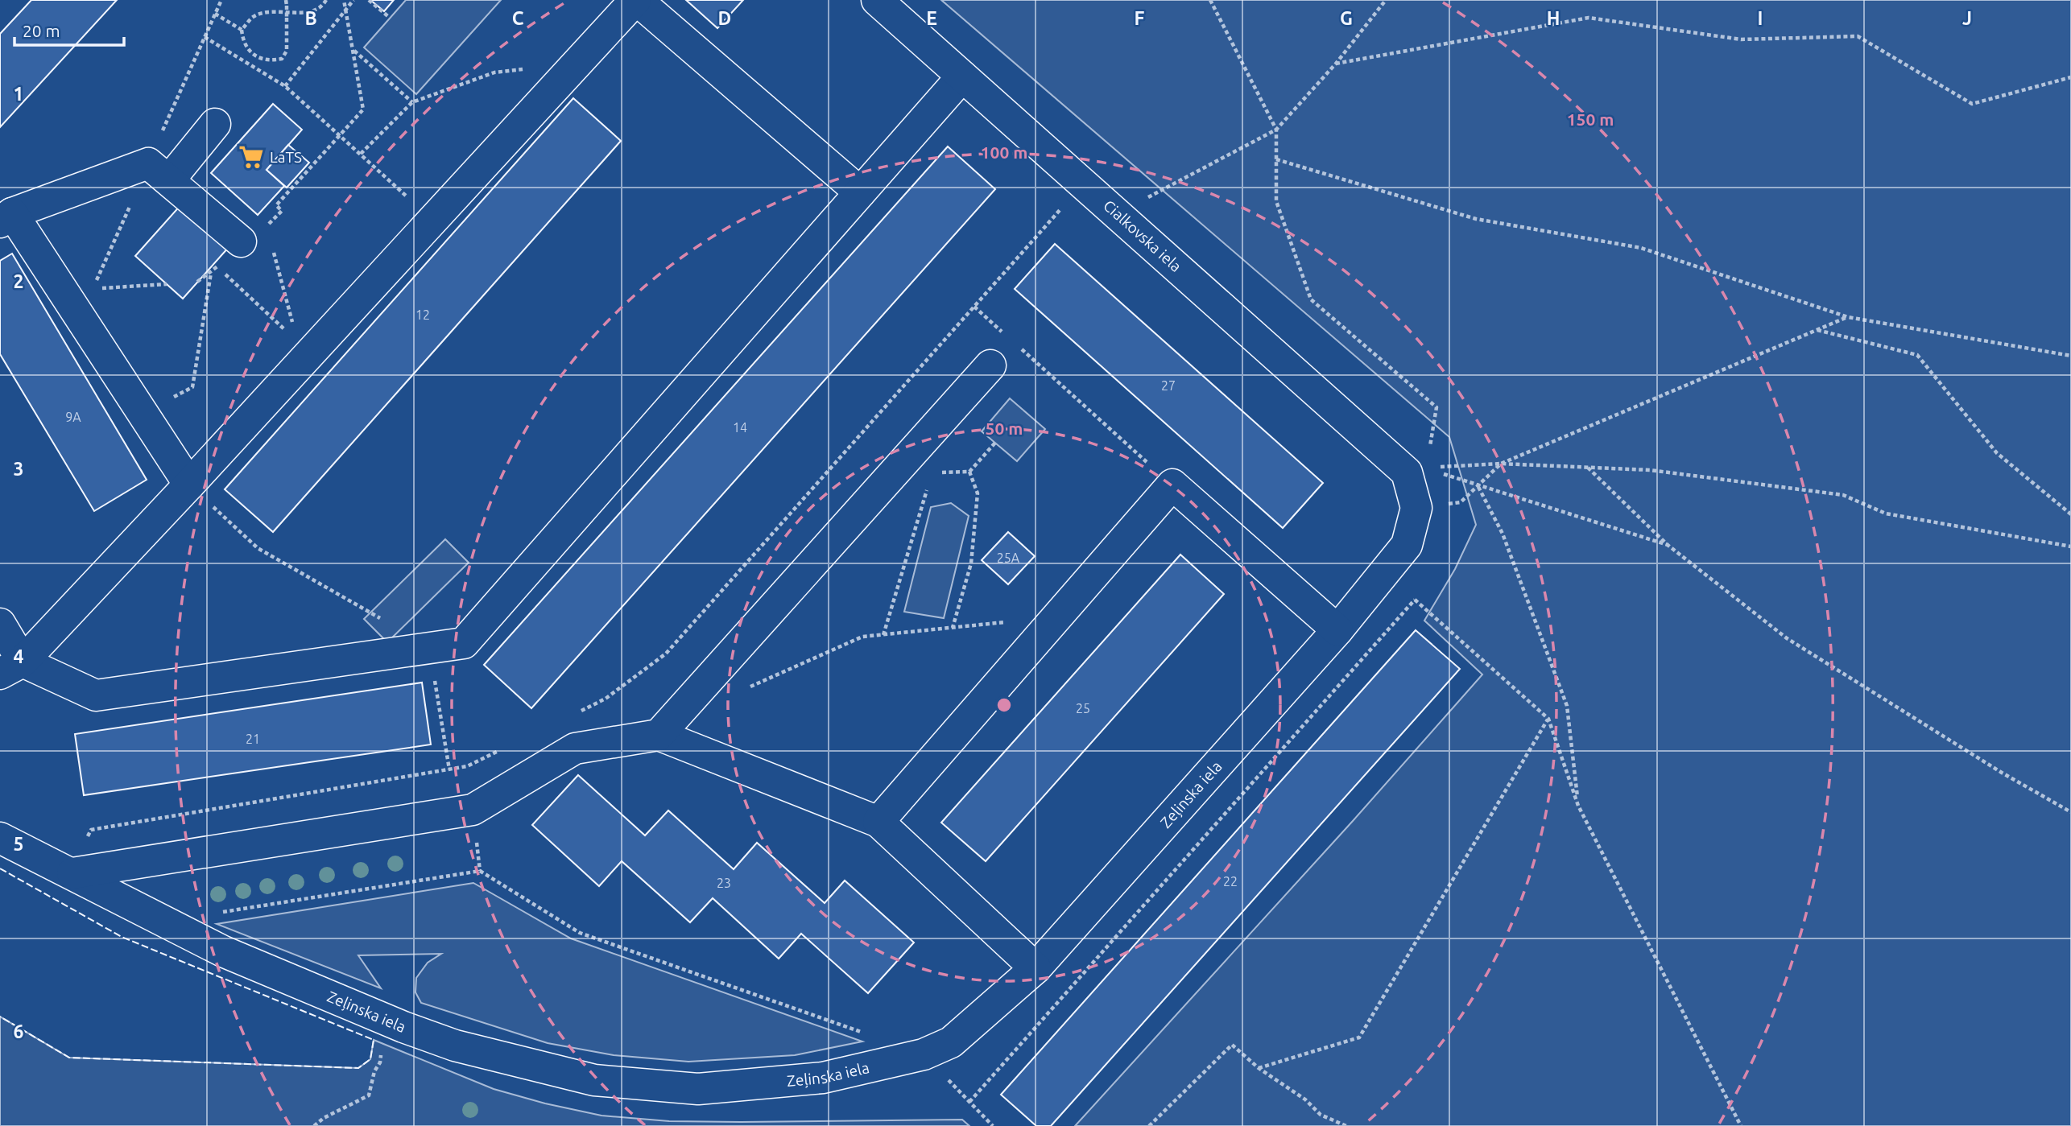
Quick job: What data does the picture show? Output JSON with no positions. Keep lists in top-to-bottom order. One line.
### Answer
{"streets":{"street":["Cialkovska iela","Zeļinska iela"]},"crossings":[["Cialkovska iela","Zeļinska iela"]],"places":{"supermarket":["LaTS"]},"house_numbers":["12","27","9A","14","25A","25","21","22","23"],"scale_bar":"20 m","grid":{"columns":["B","C","D","E","F","G","H","I","J"],"rows":["1","2","3","4","5","6"]},"rings":["150 m","100 m","50 m"]}
